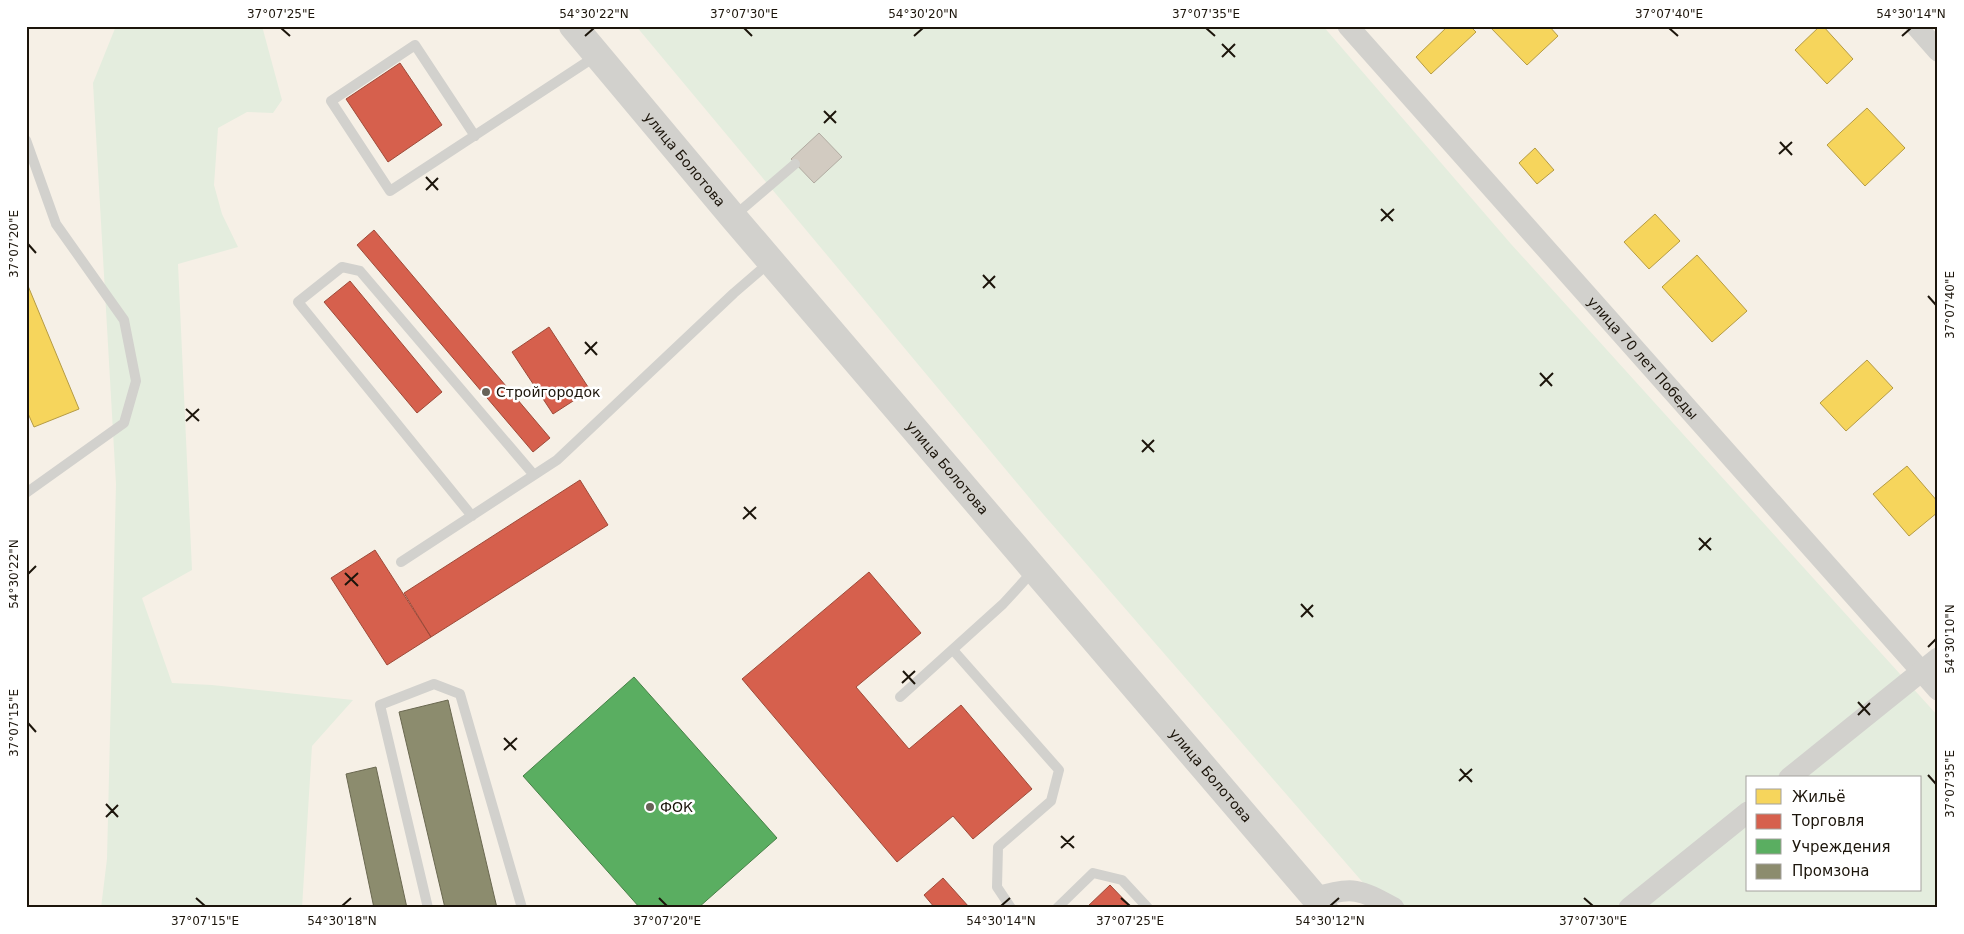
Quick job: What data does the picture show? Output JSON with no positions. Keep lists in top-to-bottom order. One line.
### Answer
{"streets":{"main road":["улица Болотова"],"street":["улица 70 лет Победы"]},"places":["Стройгородок","ФОК"],"legend":["Жильё","Торговля","Учреждения","Промзона"],"coordinates":["37°07'25\"E","54°30'22\"N","37°07'30\"E","54°30'20\"N","37°07'35\"E","37°07'40\"E","54°30'14\"N","37°07'20\"E","54°30'10\"N","37°07'15\"E","54°30'18\"N","54°30'12\"N"]}
